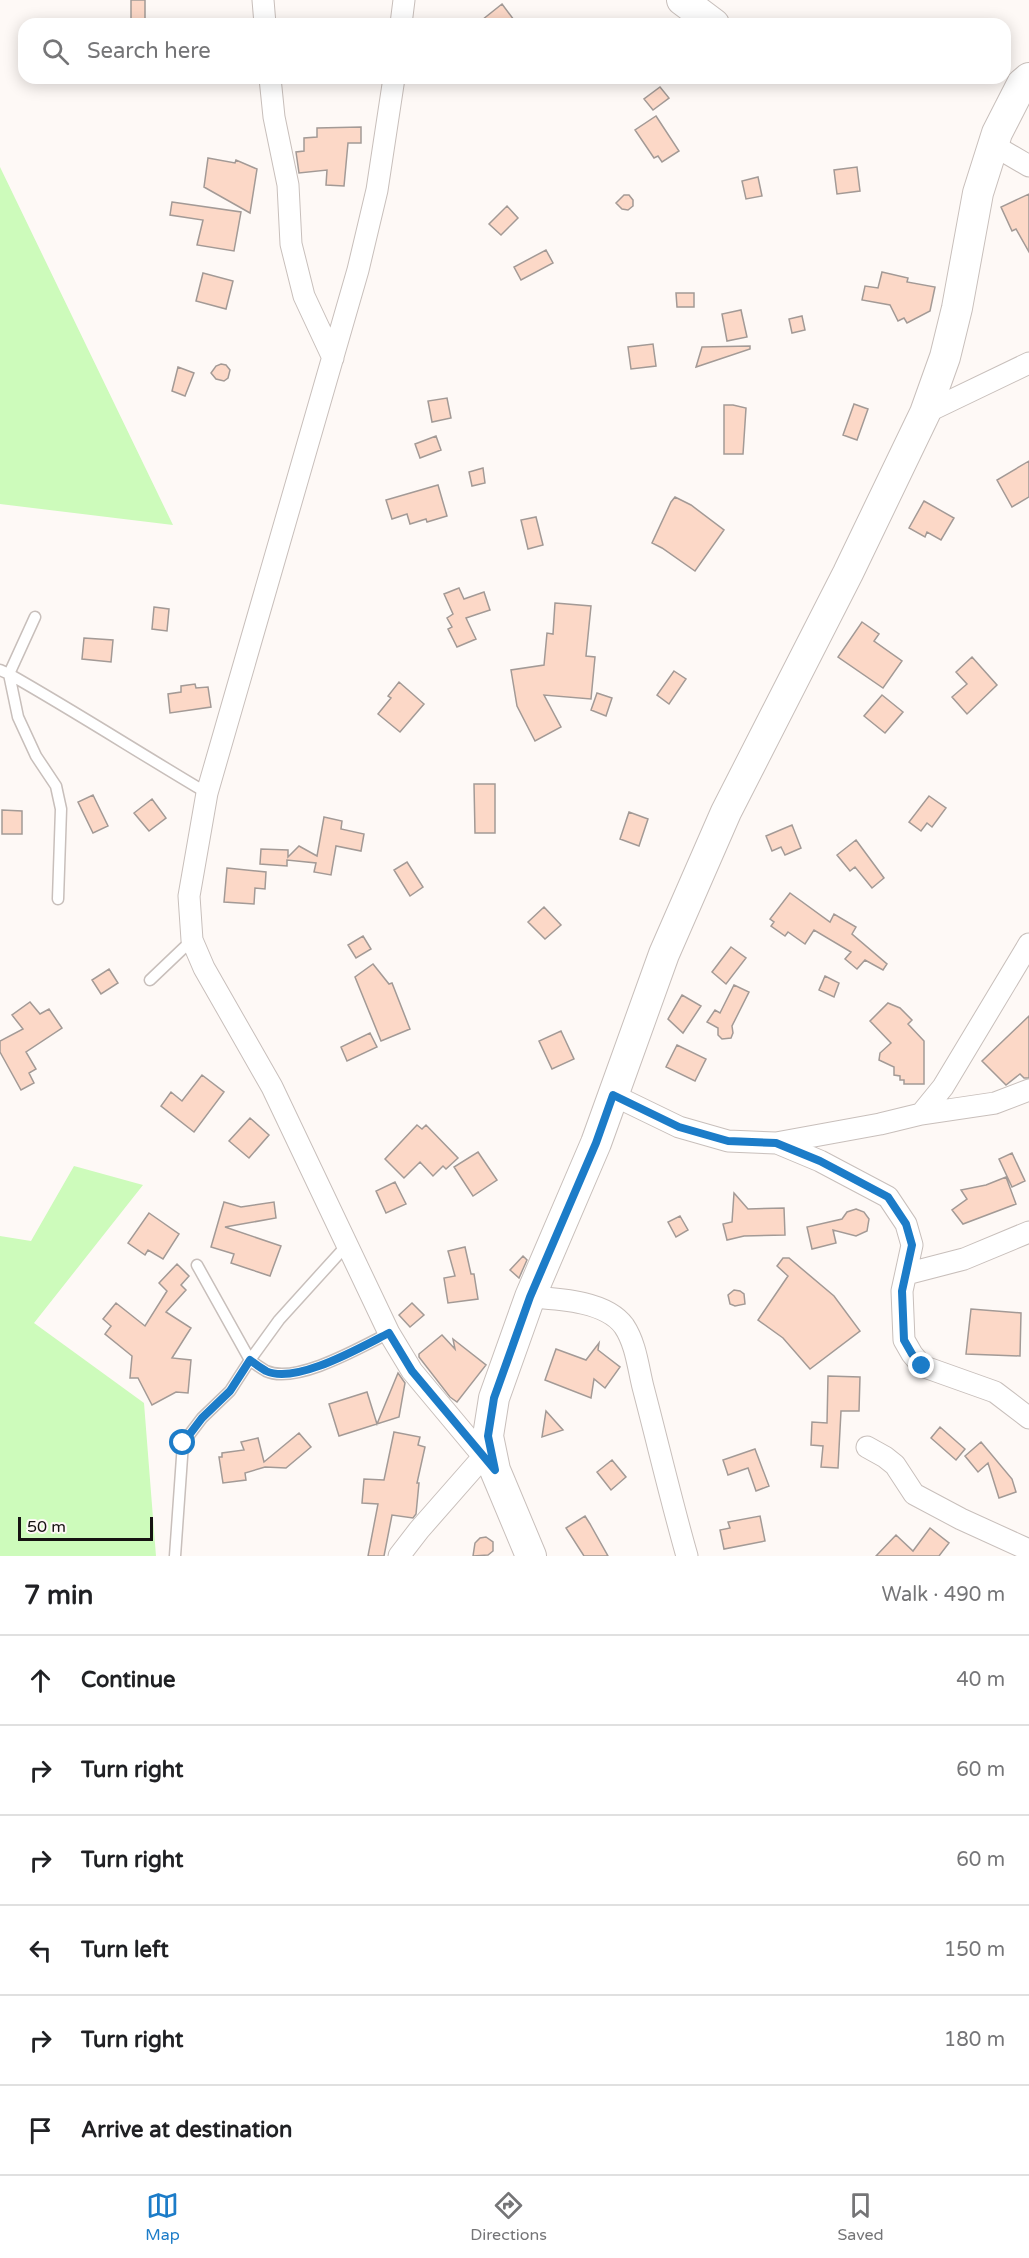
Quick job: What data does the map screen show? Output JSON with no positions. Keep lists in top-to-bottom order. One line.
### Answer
{"scale_bar":"50 m","page":{"search":"Search here","scale":"50 m","heading":["7 min","Walk · 490 m"],"list":[["Continue","40 m"],["Turn right","60 m"],["Turn right","60 m"],["Turn left","150 m"],["Turn right","180 m"],"Arrive at destination"],"nav":["Map","Directions","Saved"]}}
